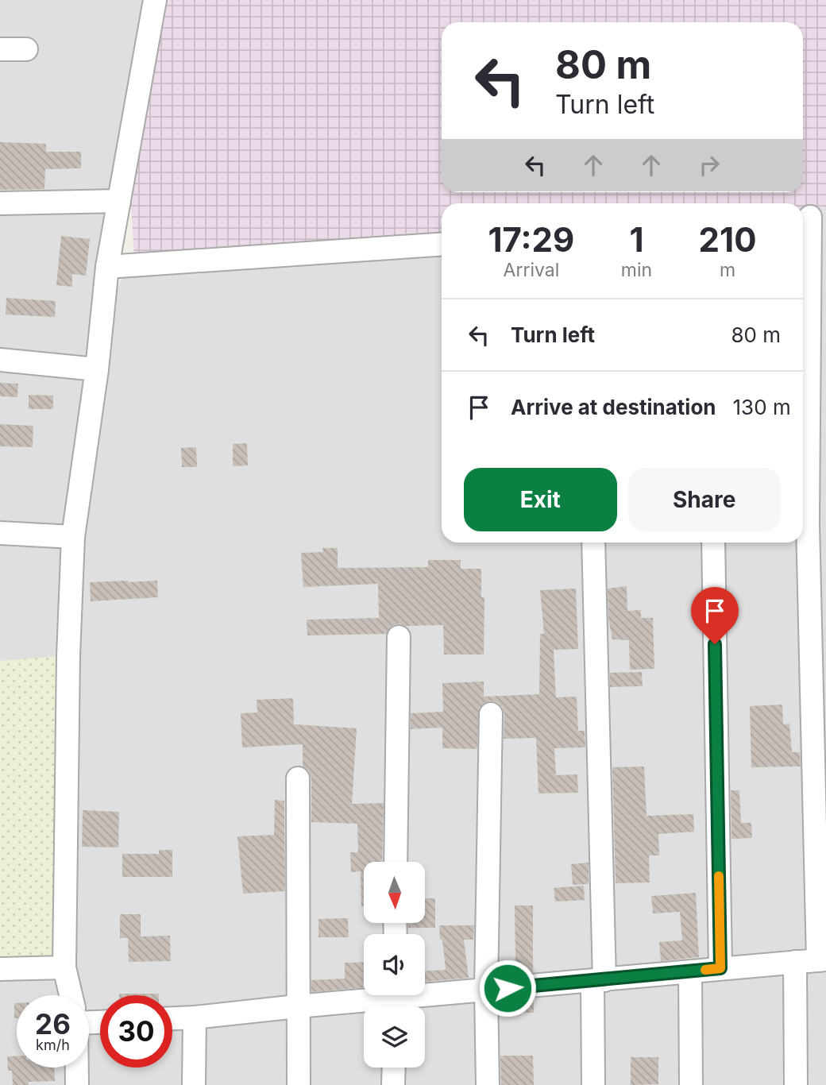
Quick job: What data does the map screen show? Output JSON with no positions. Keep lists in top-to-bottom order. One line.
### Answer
{"north":"bottom","page":{"turn":["80 m","Turn left"],"eta":["17:29","Arrival","1","min","210","m"],"list":[{"name":"Turn left","value":"80 m"},{"name":"Arrive at destination","value":"130 m"}],"buttons":["Exit","Share"],"speed":"26 km/h","limit":"30"}}
